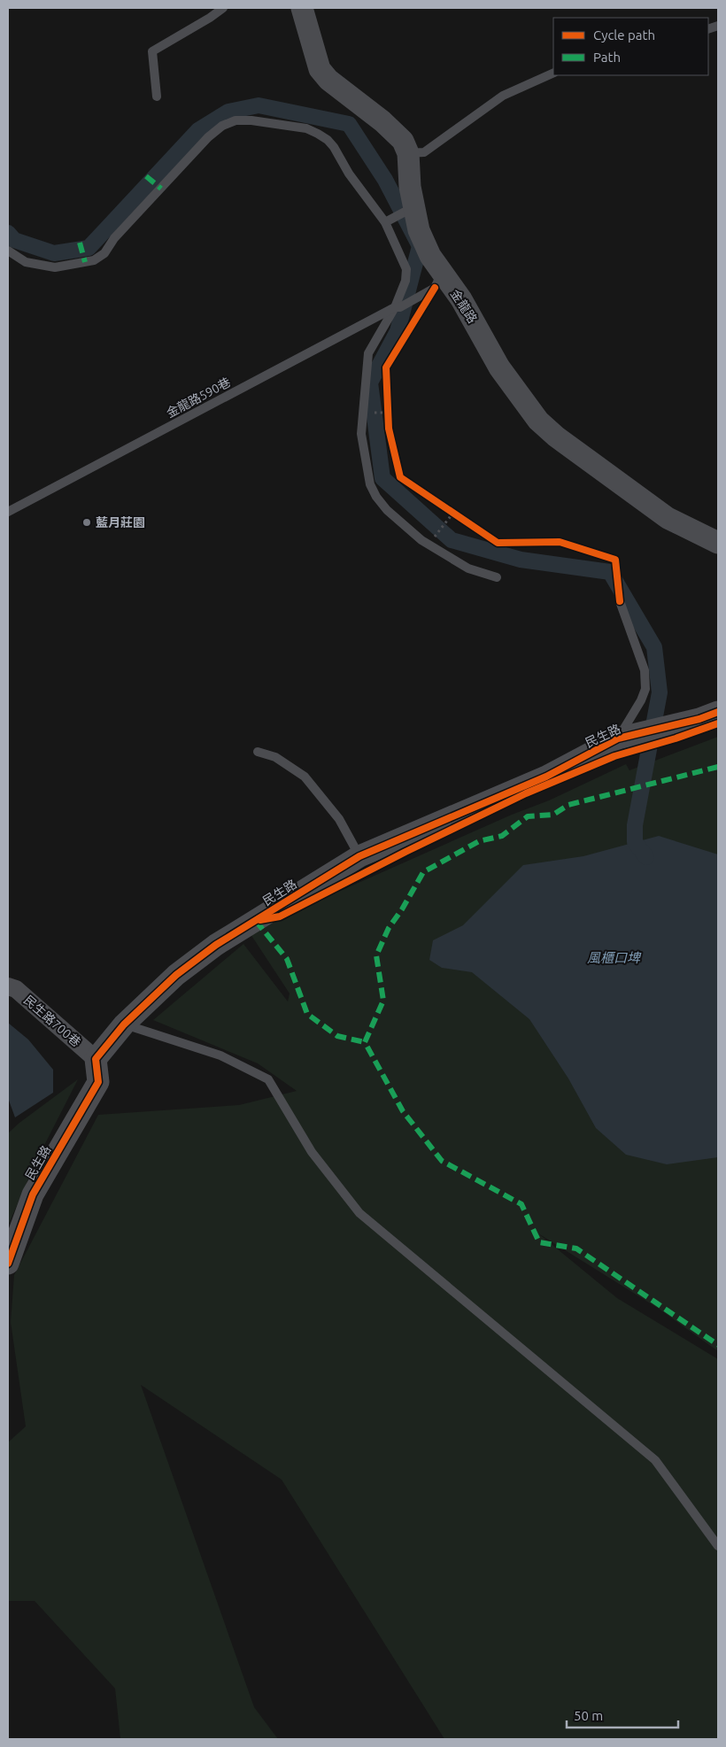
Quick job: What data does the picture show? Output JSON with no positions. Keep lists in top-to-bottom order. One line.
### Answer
{"streets":{"street":["金龍路","民生路","民生路700巷"],"lane":["金龍路590巷"]},"crossings":[["金龍路","金龍路590巷"],["民生路","民生路700巷"]],"water":["風櫃口埤"],"places":["藍月莊園"],"legend":["Cycle path","Path"],"scale_bar":"50 m"}
